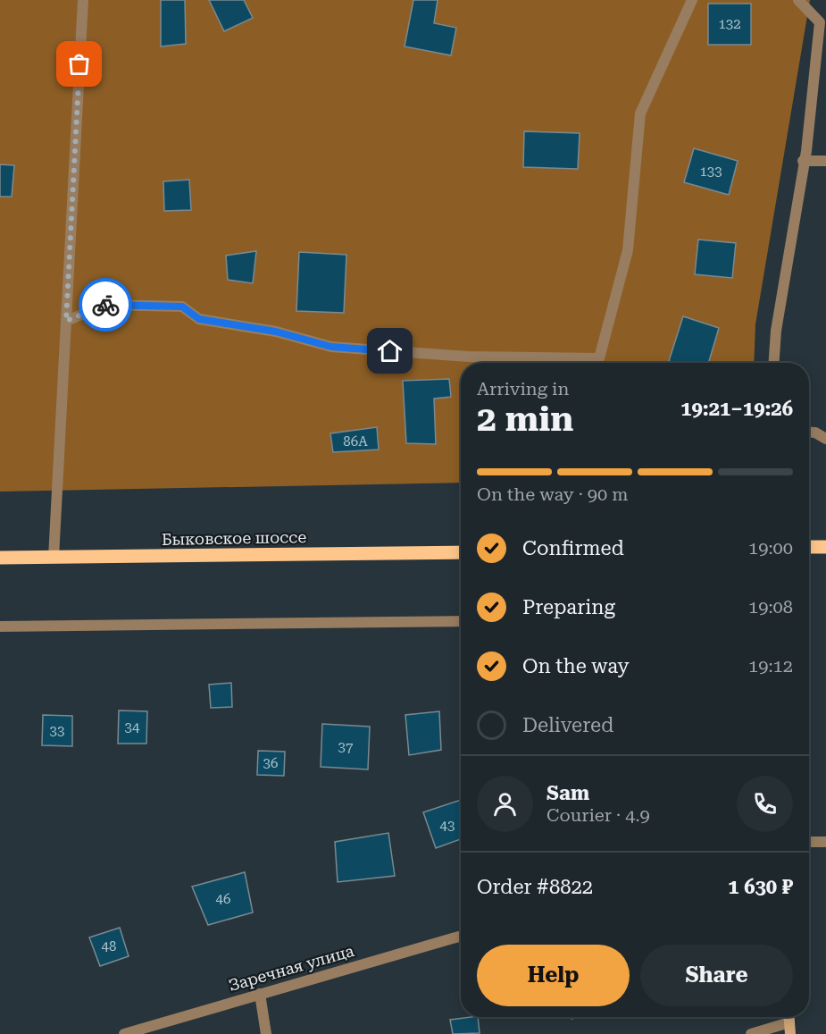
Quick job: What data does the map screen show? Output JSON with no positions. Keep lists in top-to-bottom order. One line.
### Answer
{"streets":{"main road":["Быковское шоссе"],"street":["Заречная улица"]},"house_numbers":["132","133","86А","34","33","37","36","43","46","48"],"page":{"heading":["2 min","Arriving in","19:21–19:26"],"panel":["Sam","Courier · 4.9","Order #8822","1 630 ₽"],"bar":"On the way · 90 m","list":[["Confirmed","19:00"],["Preparing","19:08"],["On the way","19:12"],"Delivered"],"buttons":["Help","Share"]}}
